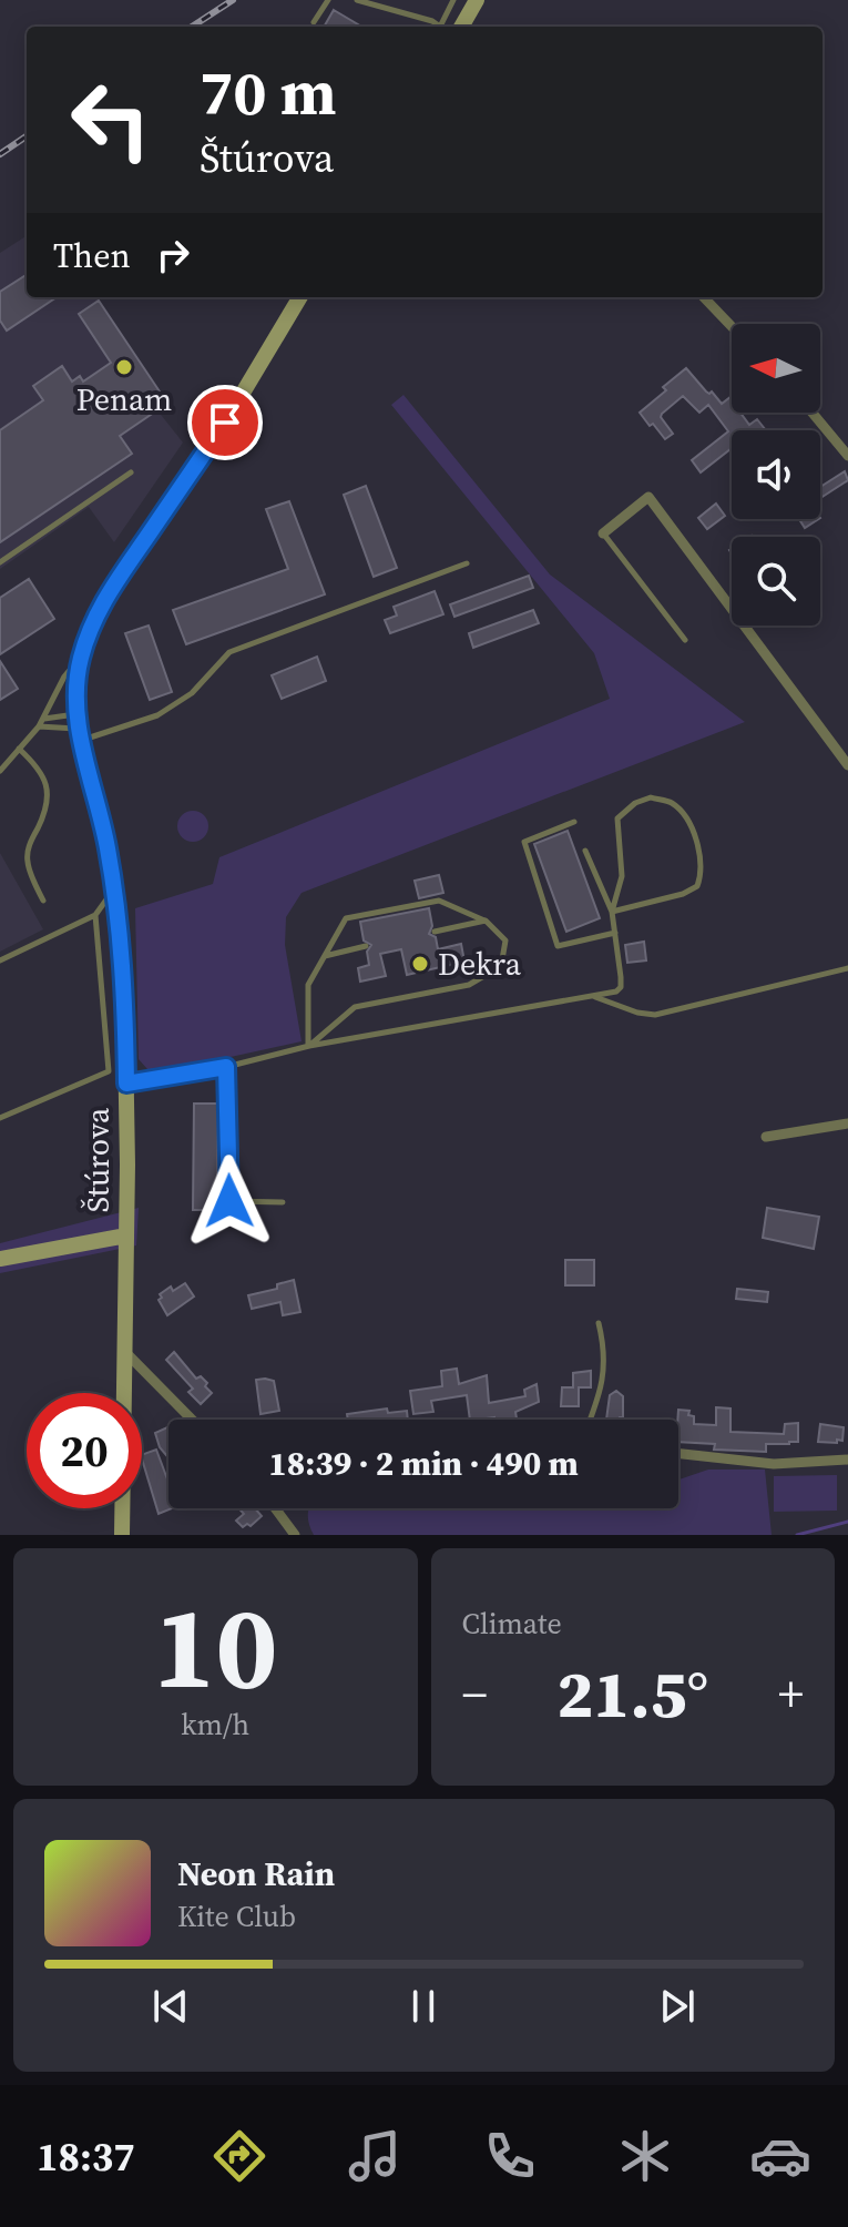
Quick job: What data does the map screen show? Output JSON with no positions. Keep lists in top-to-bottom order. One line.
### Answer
{"streets":{"street":["Štúrova"]},"places":["Penam","Dekra"],"north":"left","page":{"turn":["70 m","Štúrova"],"then":"Then","limit":"20","trip":"18:39 · 2 min · 490 m","tile":[["10","km/h"],"Climate"],"heat":["−","21.5°","+"],"song":["Neon Rain","Kite Club"],"tabs":"18:37"}}
